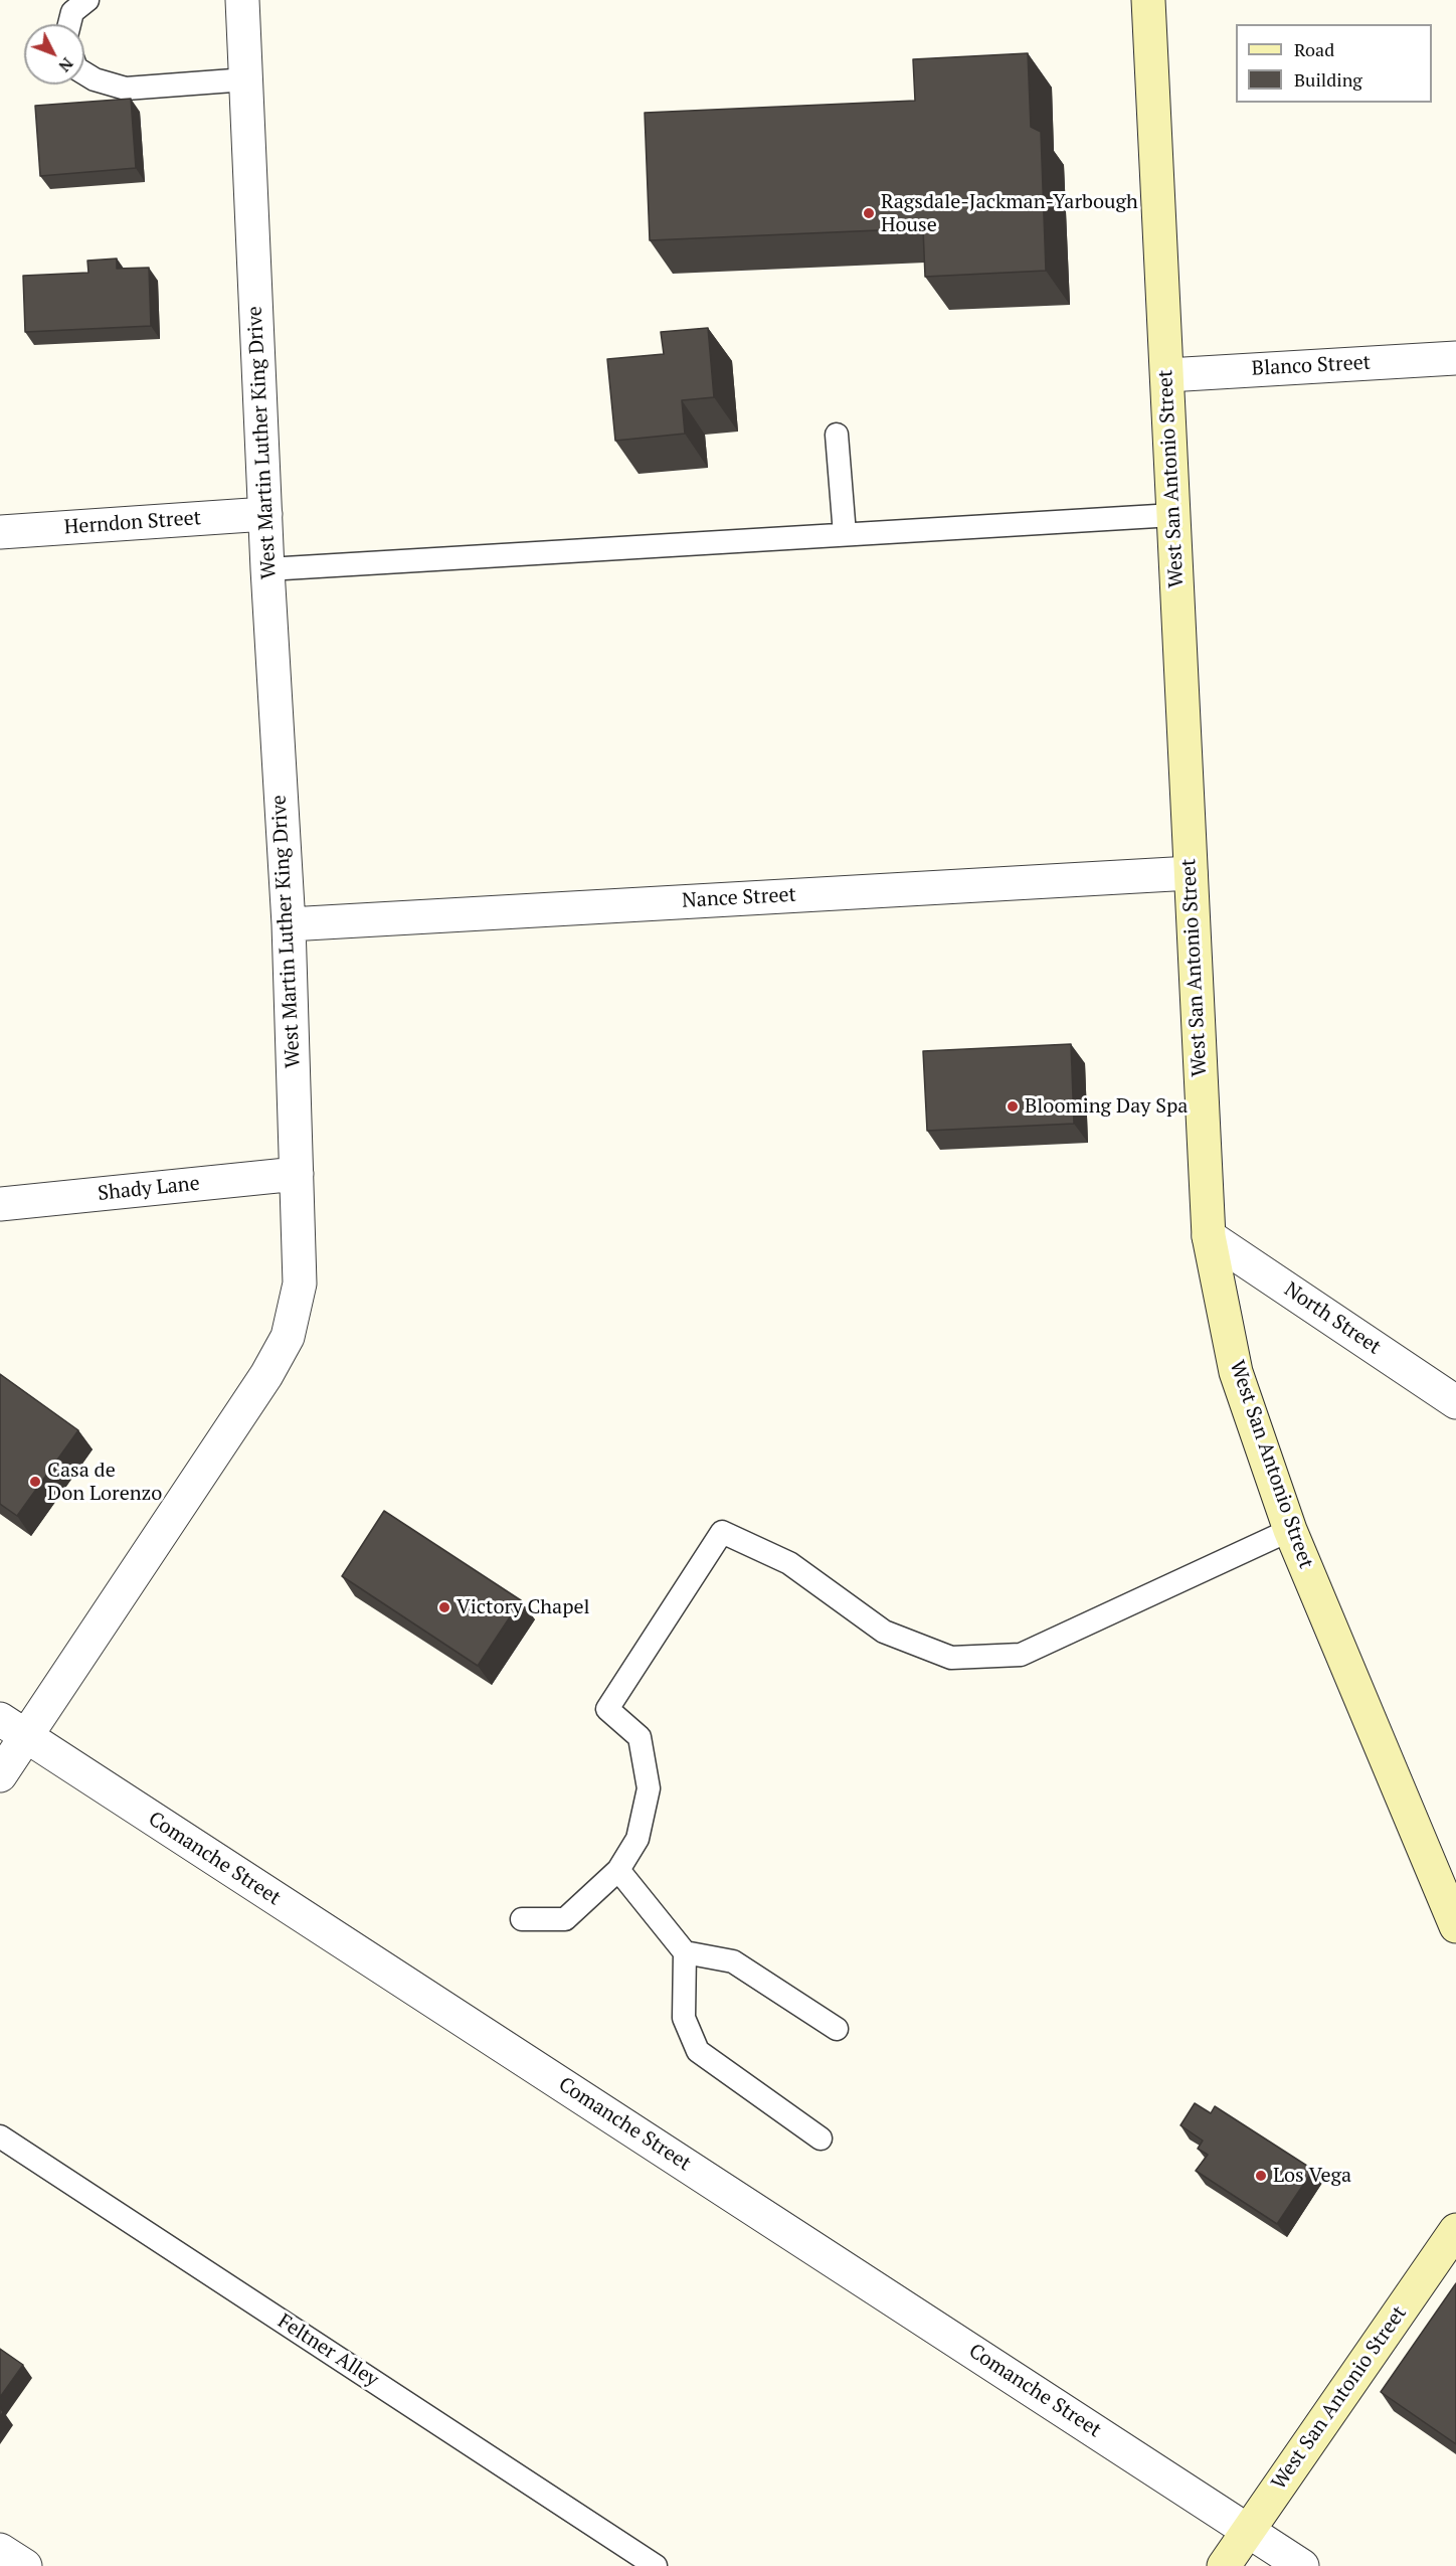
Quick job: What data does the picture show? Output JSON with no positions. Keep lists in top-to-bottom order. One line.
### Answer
{"streets":{"street":["Blanco Street","West Martin Luther King Drive","West San Antonio Street","Herndon Street","Nance Street","Shady Lane","North Street","Comanche Street"],"lane":["Feltner Alley"]},"crossings":[["Blanco Street","West San Antonio Street"],["West Martin Luther King Drive","Herndon Street"],["West Martin Luther King Drive","Nance Street"],["West Martin Luther King Drive","Shady Lane"],["West Martin Luther King Drive","Comanche Street"],["West San Antonio Street","Nance Street"],["West San Antonio Street","North Street"],["West San Antonio Street","Comanche Street"]],"places":["Ragsdale-Jackman-Yarbough House","Blooming Day Spa","Casa de Don Lorenzo","Victory Chapel","Los Vega"],"legend":["Road","Building"],"north":"bottom right"}
